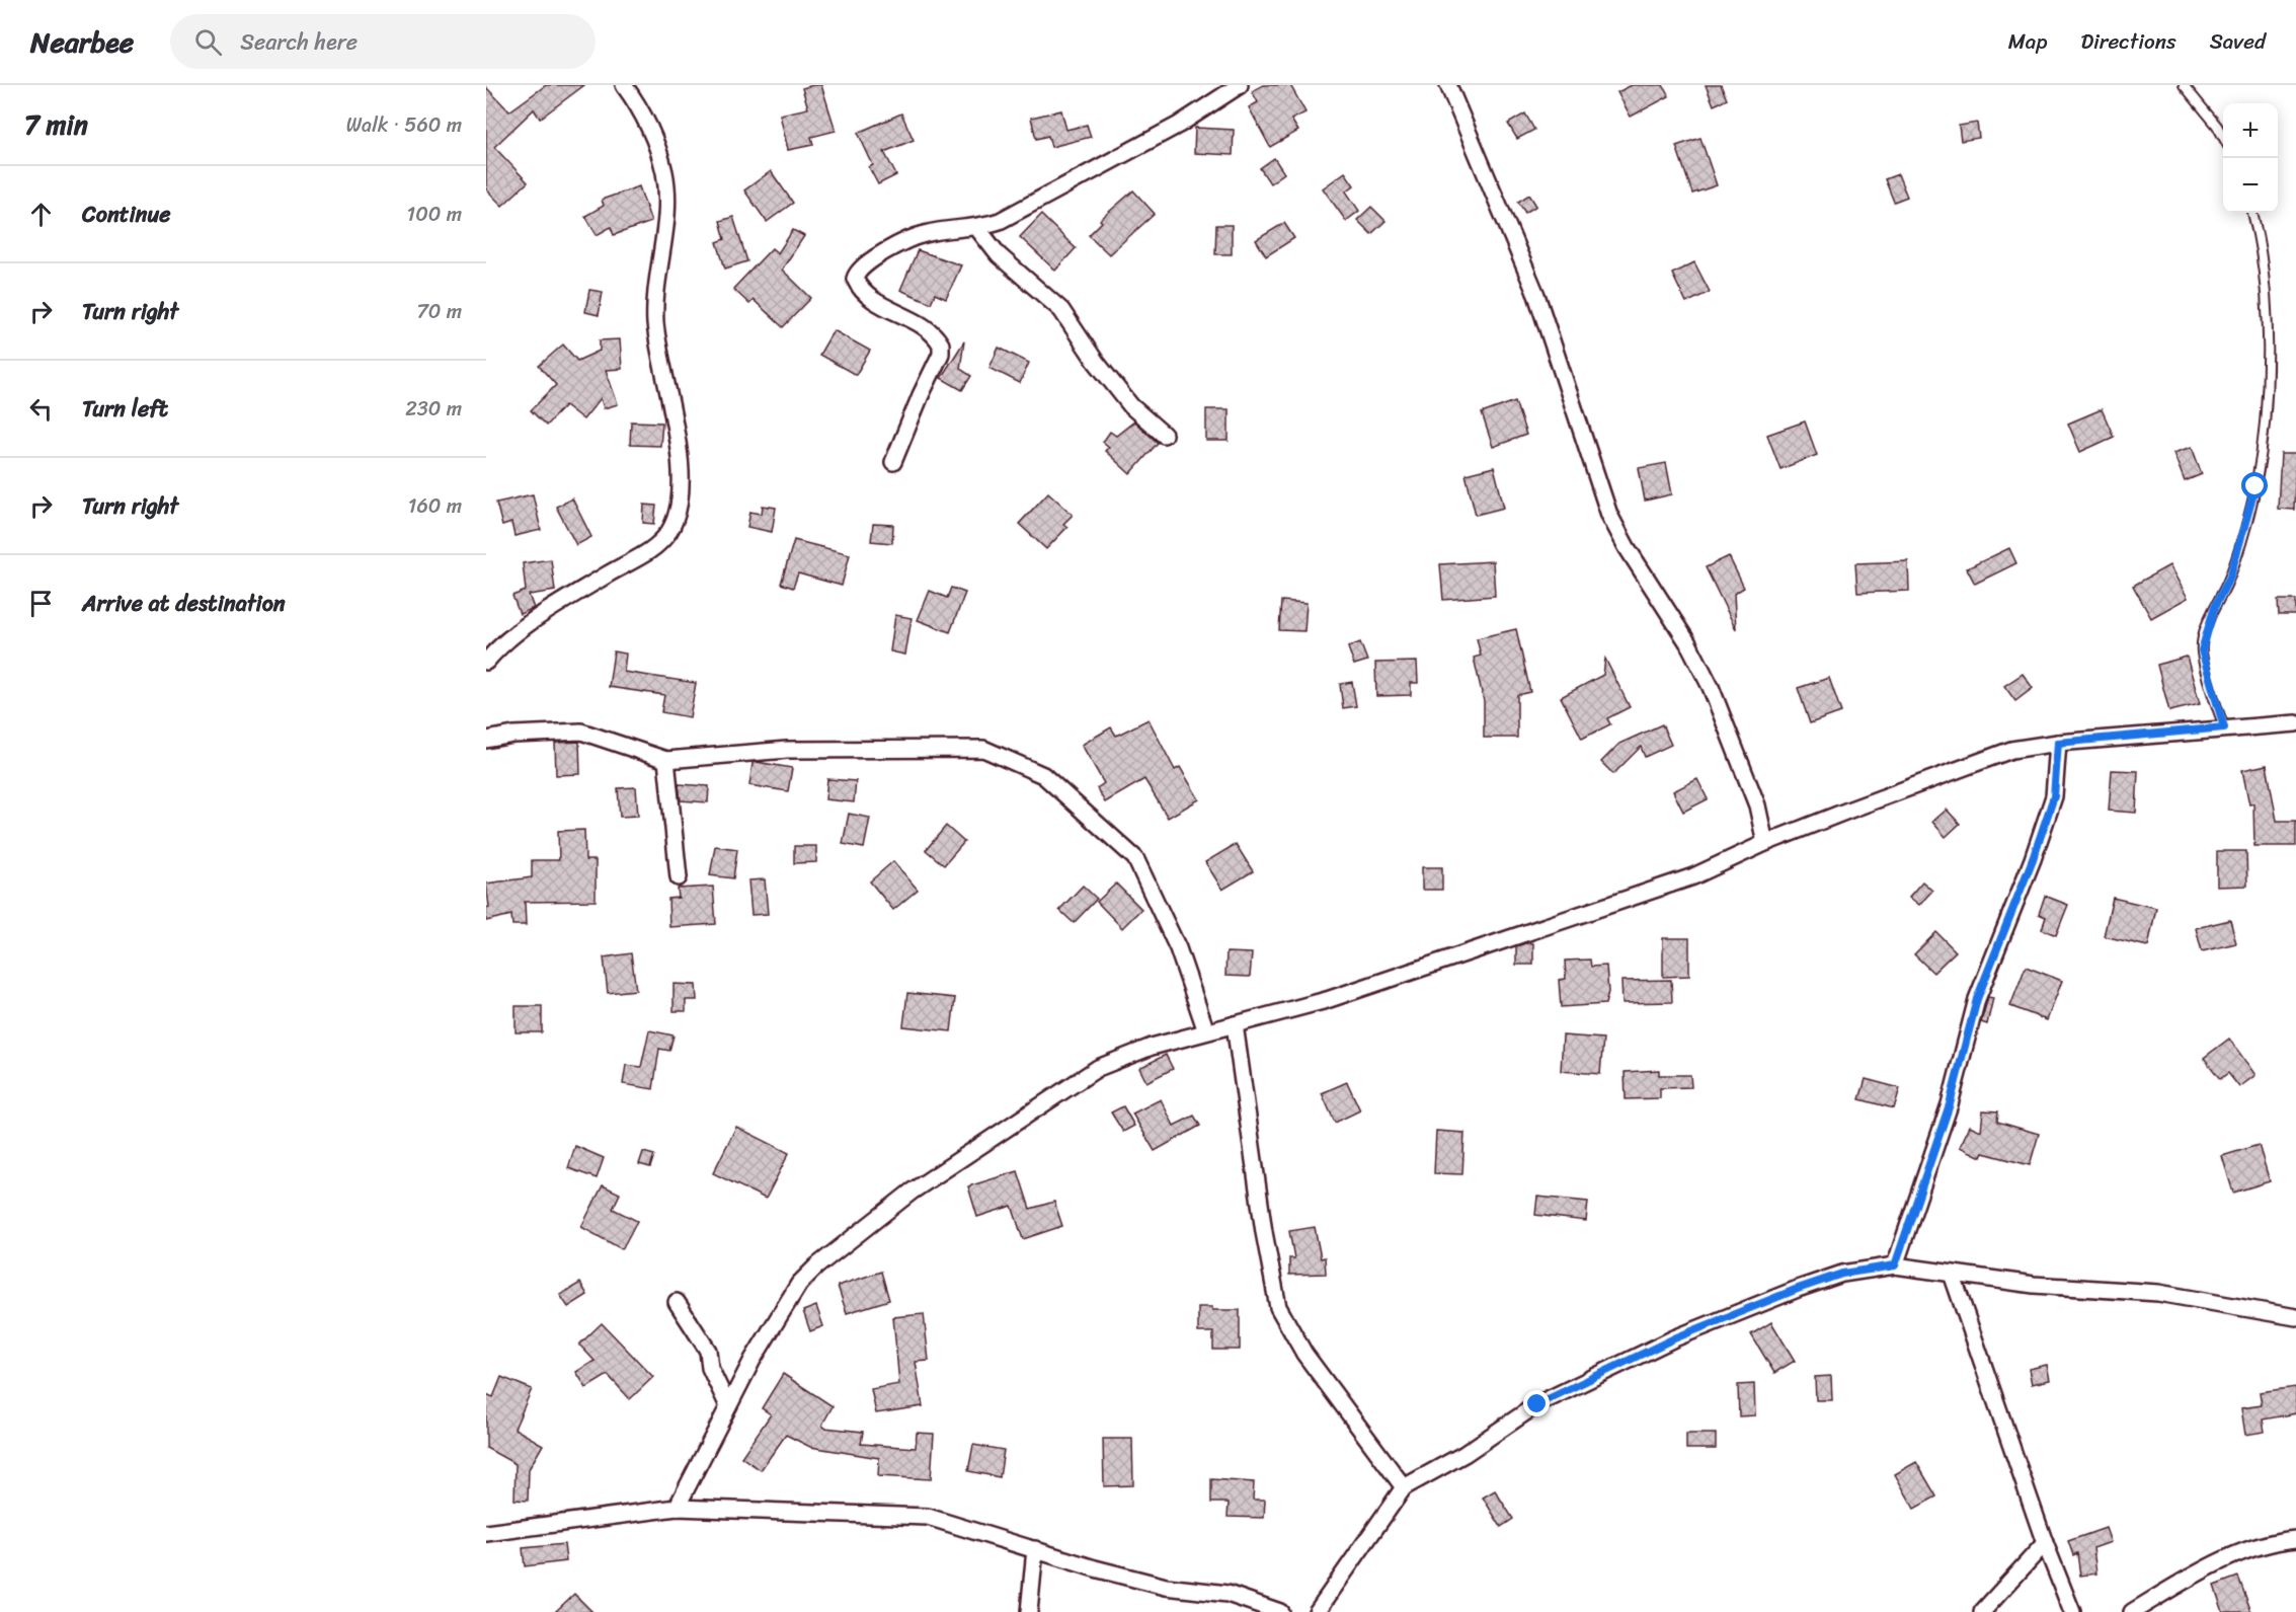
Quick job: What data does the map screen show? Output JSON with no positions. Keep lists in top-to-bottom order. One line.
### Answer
{"page":{"header":"Nearbee","search":"Search here","nav":["Map","Directions","Saved"],"heading":["7 min","Walk · 560 m"],"map_buttons":["+","−"],"list":[["Continue","100 m"],["Turn right","70 m"],["Turn left","230 m"],["Turn right","160 m"],"Arrive at destination"]}}
